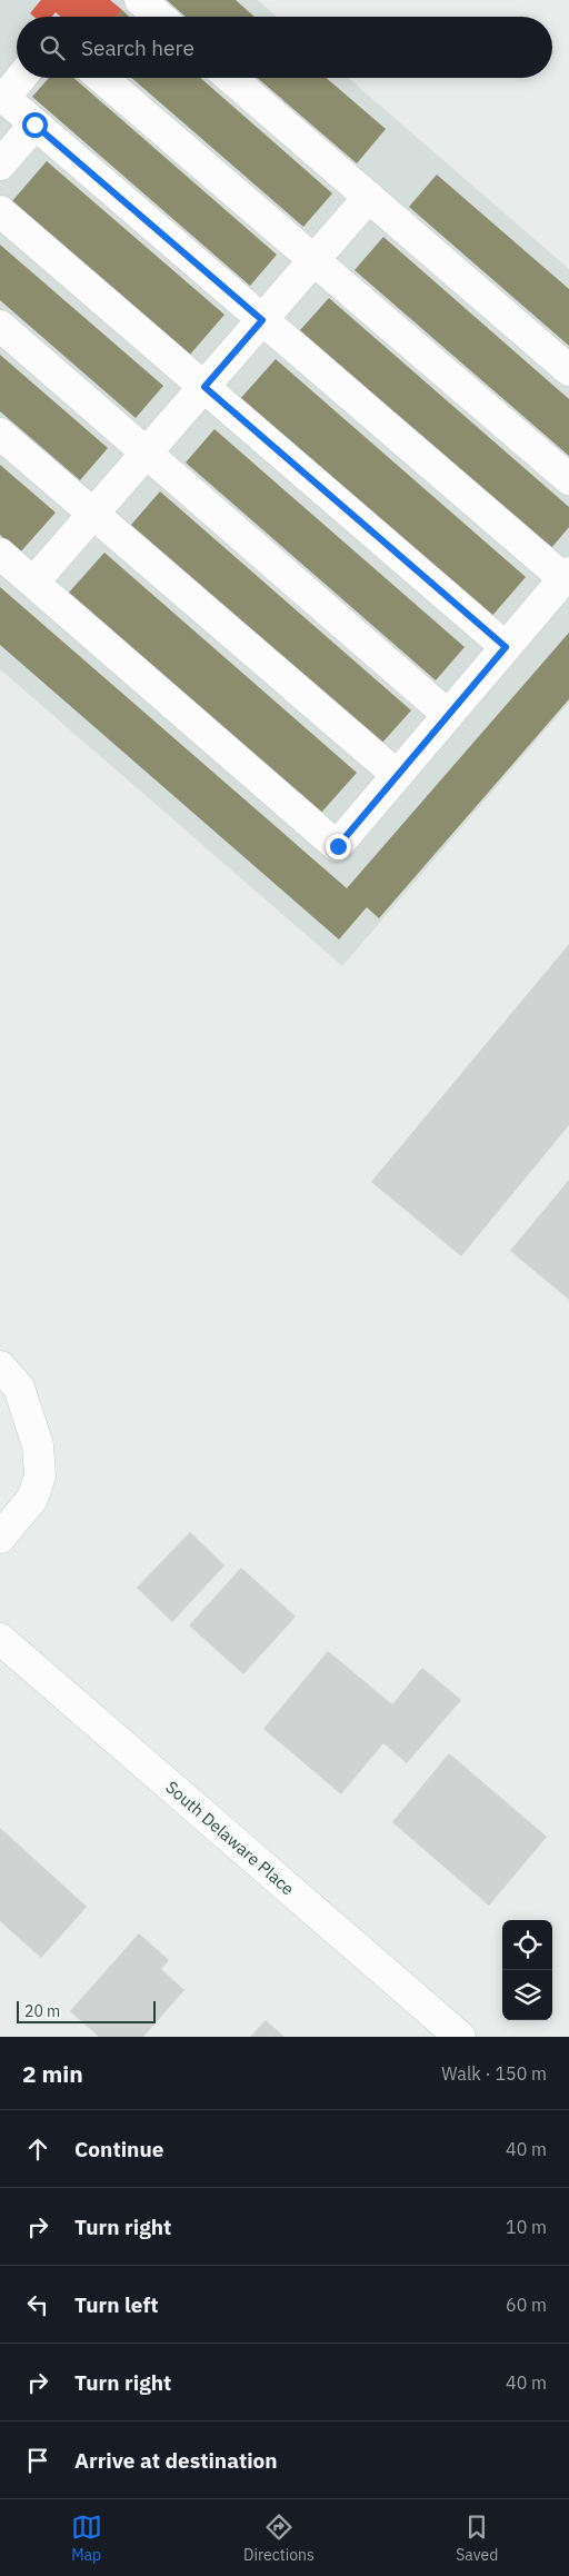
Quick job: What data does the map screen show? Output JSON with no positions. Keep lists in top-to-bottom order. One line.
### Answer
{"streets":{"street":["South Delaware Place"]},"scale_bar":"20 m","page":{"search":"Search here","scale":"20 m","heading":["2 min","Walk · 150 m"],"list":[["Continue","40 m"],["Turn right","10 m"],["Turn left","60 m"],["Turn right","40 m"],"Arrive at destination"],"nav":["Map","Directions","Saved"]}}
